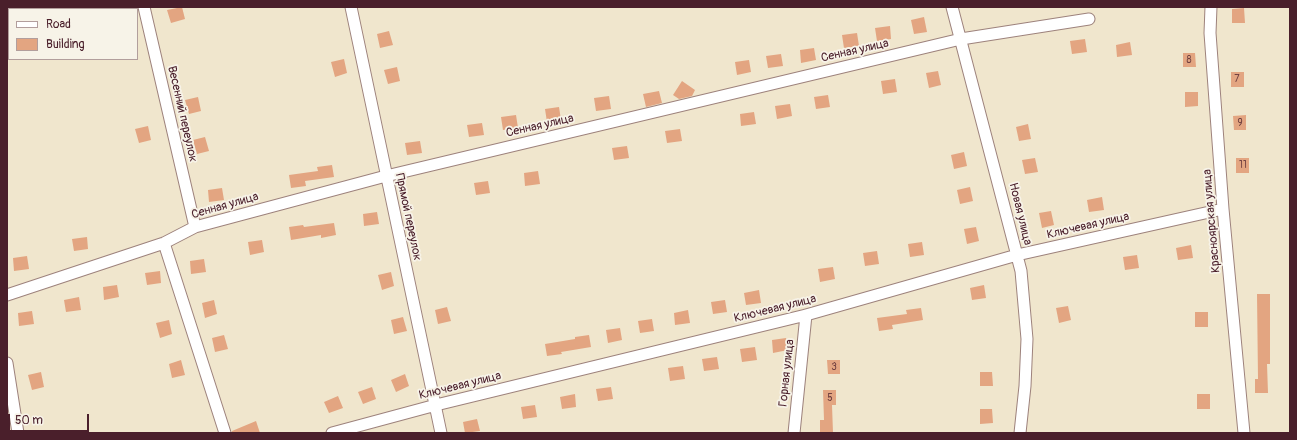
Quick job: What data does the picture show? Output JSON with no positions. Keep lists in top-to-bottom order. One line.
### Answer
{"streets":{"street":["Сенная улица","Весенний переулок","Новая улица","Прямой переулок","Красноярская улица","Ключевая улица","Горная улица"]},"crossings":[["Сенная улица","Весенний переулок"],["Сенная улица","Новая улица"],["Сенная улица","Прямой переулок"],["Новая улица","Ключевая улица"],["Прямой переулок","Ключевая улица"],["Красноярская улица","Ключевая улица"],["Ключевая улица","Горная улица"]],"house_numbers":["8","7","9","11","3","5"],"legend":["Road","Building"],"scale_bar":"50 m"}
